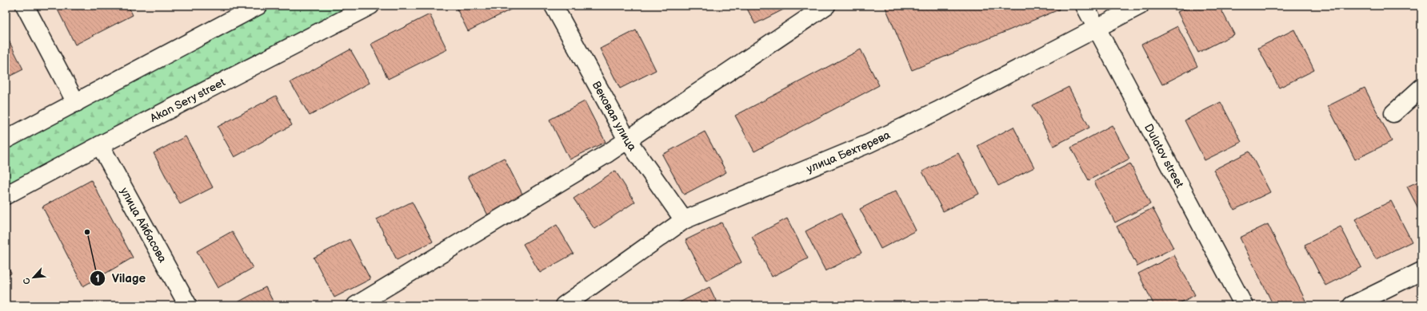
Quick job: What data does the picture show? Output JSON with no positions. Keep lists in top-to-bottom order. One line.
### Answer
{"streets":{"street":["Akan Sery street","Вековая улица","улица Бехтерева","Dulatov street","улица Айбасова"]},"crossings":[["Akan Sery street","улица Айбасова"],["Вековая улица","улица Бехтерева"],["улица Бехтерева","Dulatov street"]],"places":["Vilage"],"north":"bottom left"}
